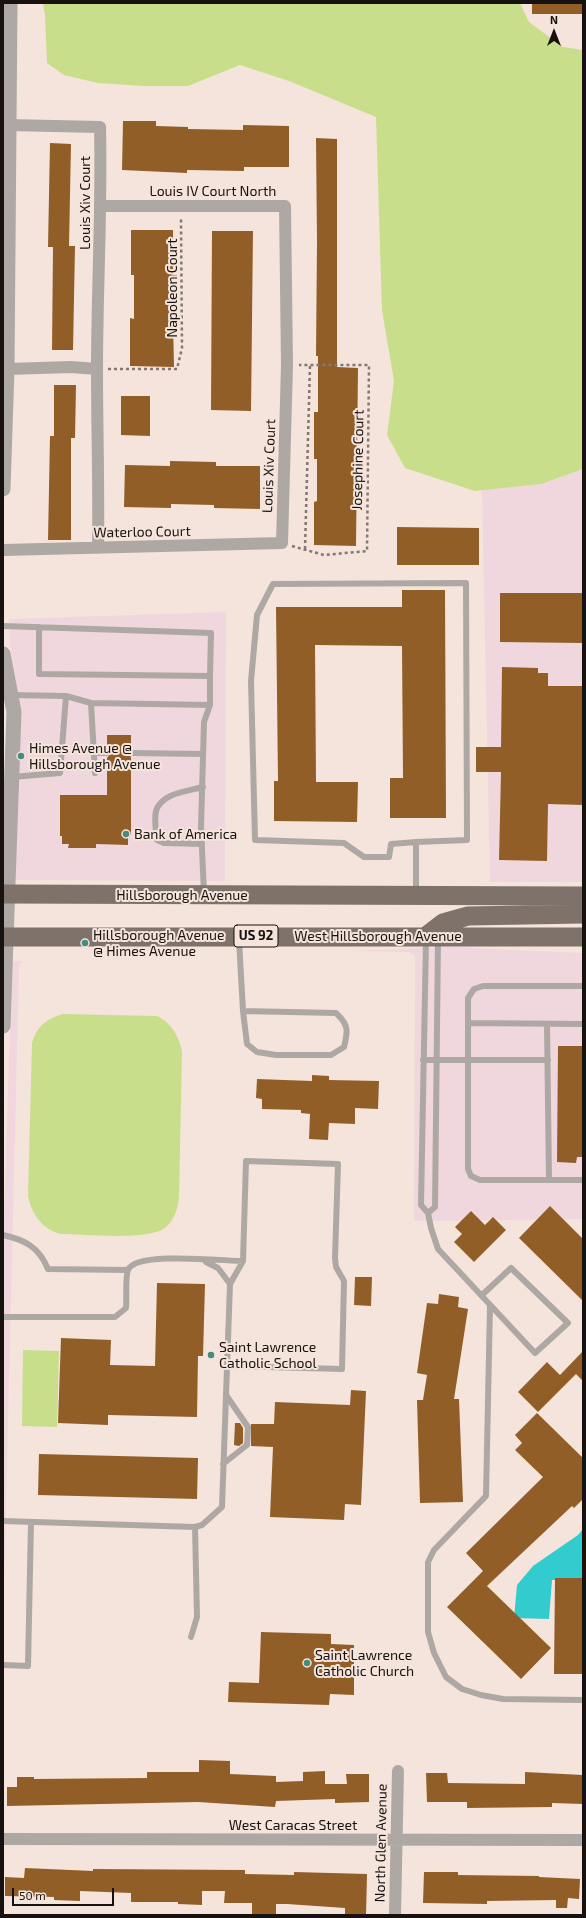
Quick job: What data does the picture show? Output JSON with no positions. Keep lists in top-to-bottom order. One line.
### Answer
{"streets":{"main road":["Hillsborough Avenue","US 92","West Hillsborough Avenue"],"street":["Louis IV Court North","Louis Xiv Court","Waterloo Court","West Caracas Street","North Glen Avenue"],"path":["Napoleon Court","Josephine Court"]},"crossings":[["Louis IV Court North","Louis Xiv Court"],["Louis IV Court North","Napoleon Court"],["Louis IV Court North","Josephine Court"],["Louis Xiv Court","Napoleon Court"],["Louis Xiv Court","Josephine Court"],["Louis Xiv Court","Waterloo Court"],["Josephine Court","Waterloo Court"],["West Caracas Street","North Glen Avenue"]],"places":["Himes Avenue @ Hillsborough Avenue","Bank of America","Hillsborough Avenue @ Himes Avenue","Saint Lawrence Catholic School","Saint Lawrence Catholic Church"],"scale_bar":"50 m","north":"top"}
